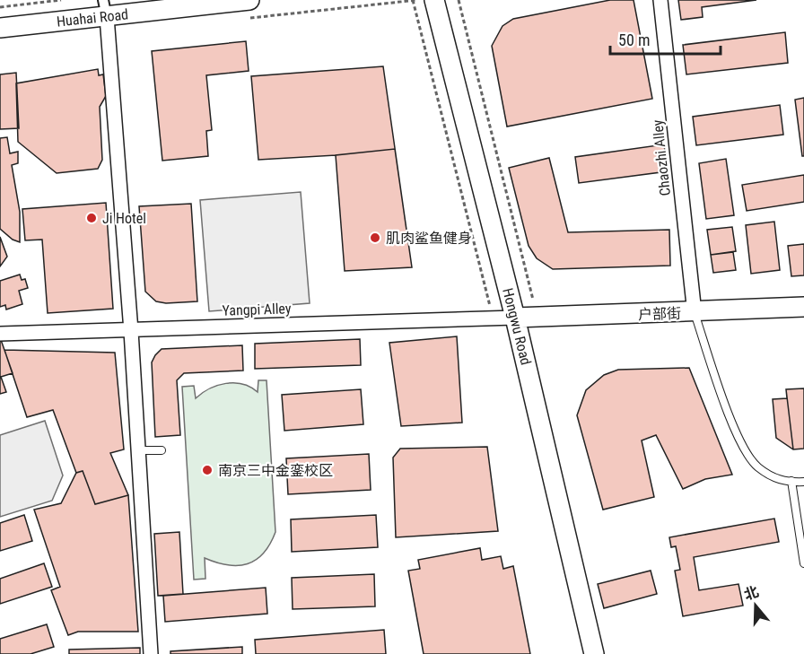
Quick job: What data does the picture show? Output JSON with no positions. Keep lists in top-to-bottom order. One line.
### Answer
{"streets":{"main road":["Huahai Road","户部街","Hongwu Road"],"street":["Chaozhi Alley","Yangpi Alley"]},"crossings":[["Chaozhi Alley","户部街"],["Yangpi Alley","户部街"],["Yangpi Alley","Hongwu Road"],["户部街","Hongwu Road"]],"places":["Ji Hotel","肌肉鲨鱼健身","南京三中金銮校区"],"scale_bar":"50 m","north":"top"}
